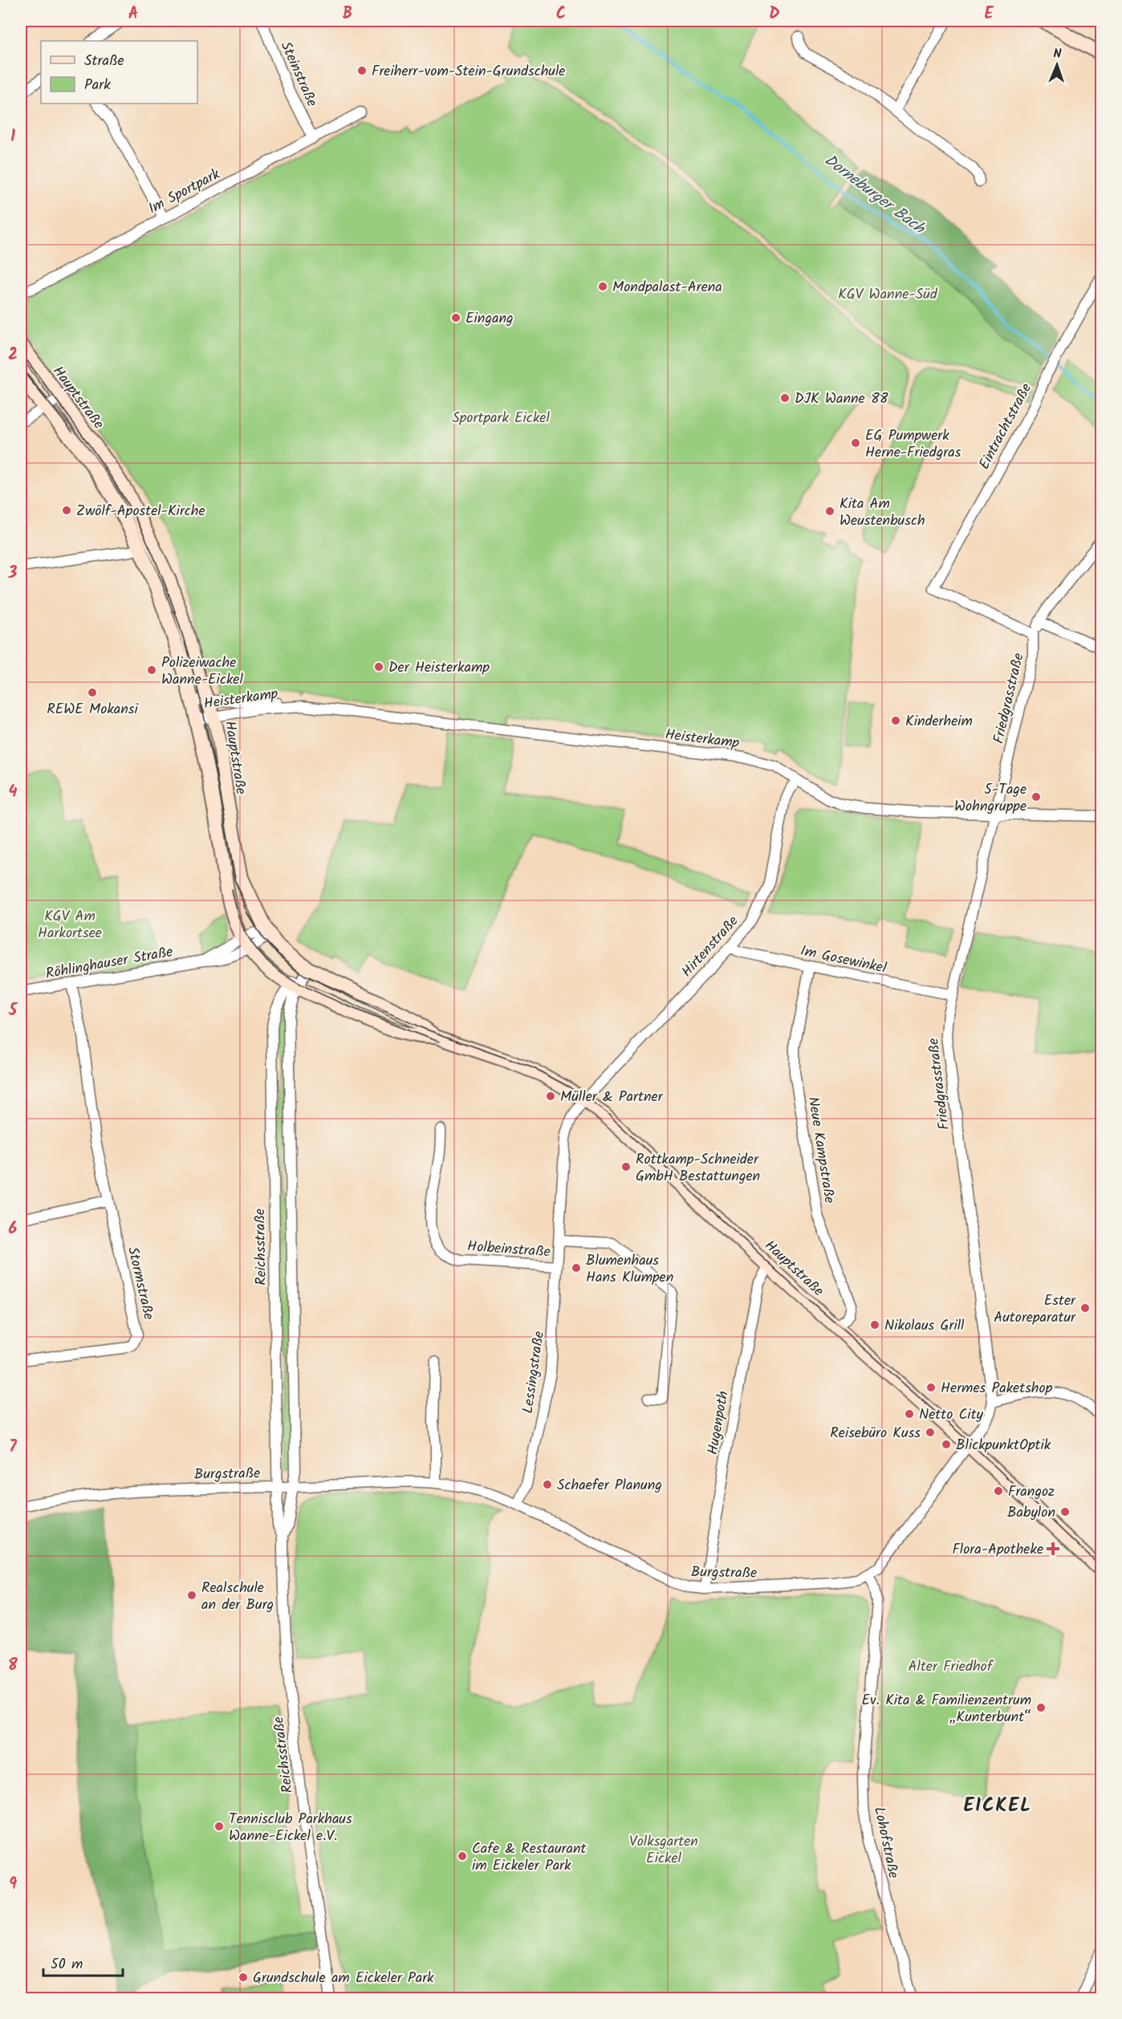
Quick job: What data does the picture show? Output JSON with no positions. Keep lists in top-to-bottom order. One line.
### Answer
{"streets":{"street":["Steinstraße","Im Sportpark","Hauptstraße","Eintrachtstraße","Heisterkamp","Friedgrasstraße","Hirtenstraße","Im Gosewinkel","Röhlinghauser Straße","Neue Kampstraße","Reichsstraße","Holbeinstraße","Stormstraße","Lessingstraße","Hugenpoth","Burgstraße","Lohofstraße"]},"crossings":[["Steinstraße","Im Sportpark"],["Hauptstraße","Heisterkamp"],["Hauptstraße","Hirtenstraße"],["Hauptstraße","Röhlinghauser Straße"],["Hauptstraße","Neue Kampstraße"],["Hauptstraße","Reichsstraße"],["Hauptstraße","Lessingstraße"],["Hauptstraße","Hugenpoth"],["Hauptstraße","Burgstraße"],["Eintrachtstraße","Friedgrasstraße"],["Heisterkamp","Friedgrasstraße"],["Heisterkamp","Hirtenstraße"],["Friedgrasstraße","Im Gosewinkel"],["Hirtenstraße","Im Gosewinkel"],["Hirtenstraße","Lessingstraße"],["Im Gosewinkel","Neue Kampstraße"],["Röhlinghauser Straße","Stormstraße"],["Reichsstraße","Burgstraße"],["Holbeinstraße","Lessingstraße"],["Lessingstraße","Burgstraße"],["Hugenpoth","Burgstraße"],["Burgstraße","Lohofstraße"]],"districts":["EICKEL"],"water":["Dorneburger Bach"],"parks":["KGV Wanne-Süd","Sportpark Eickel","KGV Am Harkortsee","Alter Friedhof","Volksgarten Eickel"],"places":{"other":["Freiherr-vom-Stein-Grundschule","Mondpalast-Arena","Eingang","DJK Wanne 88","EG Pumpwerk Herne-Friedgras","Zwölf-Apostel-Kirche","Kita Am Weustenbusch","Der Heisterkamp","Polizeiwache Wanne-Eickel","REWE Mokansi","Kinderheim","5-Tage Wohngruppe","Müller & Partner","Rottkamp-Schneider GmbH Bestattungen","Blumenhaus Hans Klumpen","Ester Autoreparatur","Nikolaus Grill","Hermes Paketshop","Netto City","Reisebüro Kuss","BlickpunktOptik","Schaefer Planung","Frangoz","Babylon","Realschule an der Burg","Ev. Kita & Familienzentrum „Kunterbunt“","Tennisclub Parkhaus Wanne-Eickel e.V.","Cafe & Restaurant im Eickeler Park","Grundschule am Eickeler Park"],"health":["Flora-Apotheke"]},"legend":["Straße","Park"],"scale_bar":"50 m","north":"top","grid":{"columns":["A","B","C","D","E"],"rows":["1","2","3","4","5","6","7","8","9"]}}
